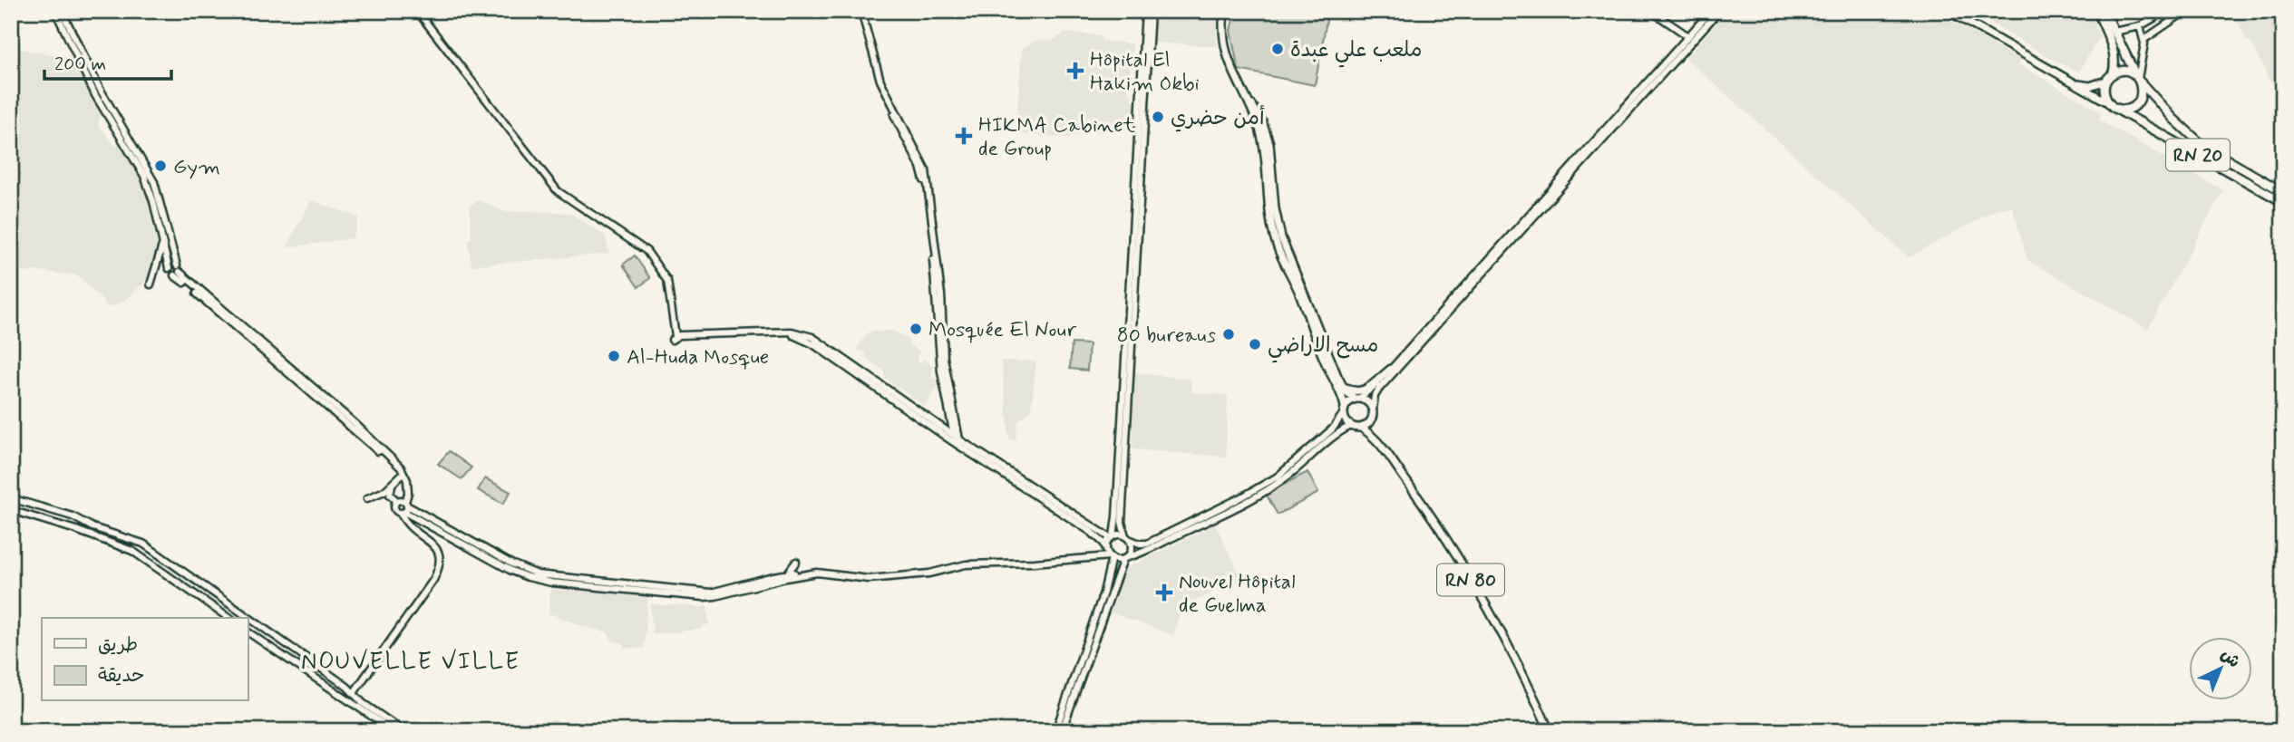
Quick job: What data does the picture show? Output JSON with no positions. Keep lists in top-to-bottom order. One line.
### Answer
{"streets":{"highway":["RN 20"],"main road":["RN 80"]},"districts":["NOUVELLE VILLE"],"places":{"other":["ملعب علي عبدة","أمن حضري","Gym","Mosquée El Nour","80 bureaus","مسح الاراضي","Al-Huda Mosque"],"health":["Hôpital El Hakim Okbi","HIKMA Cabinet de Group","Nouvel Hôpital de Guelma"]},"legend":["طريق","حديقة"],"scale_bar":"200 m","north":"top right"}
